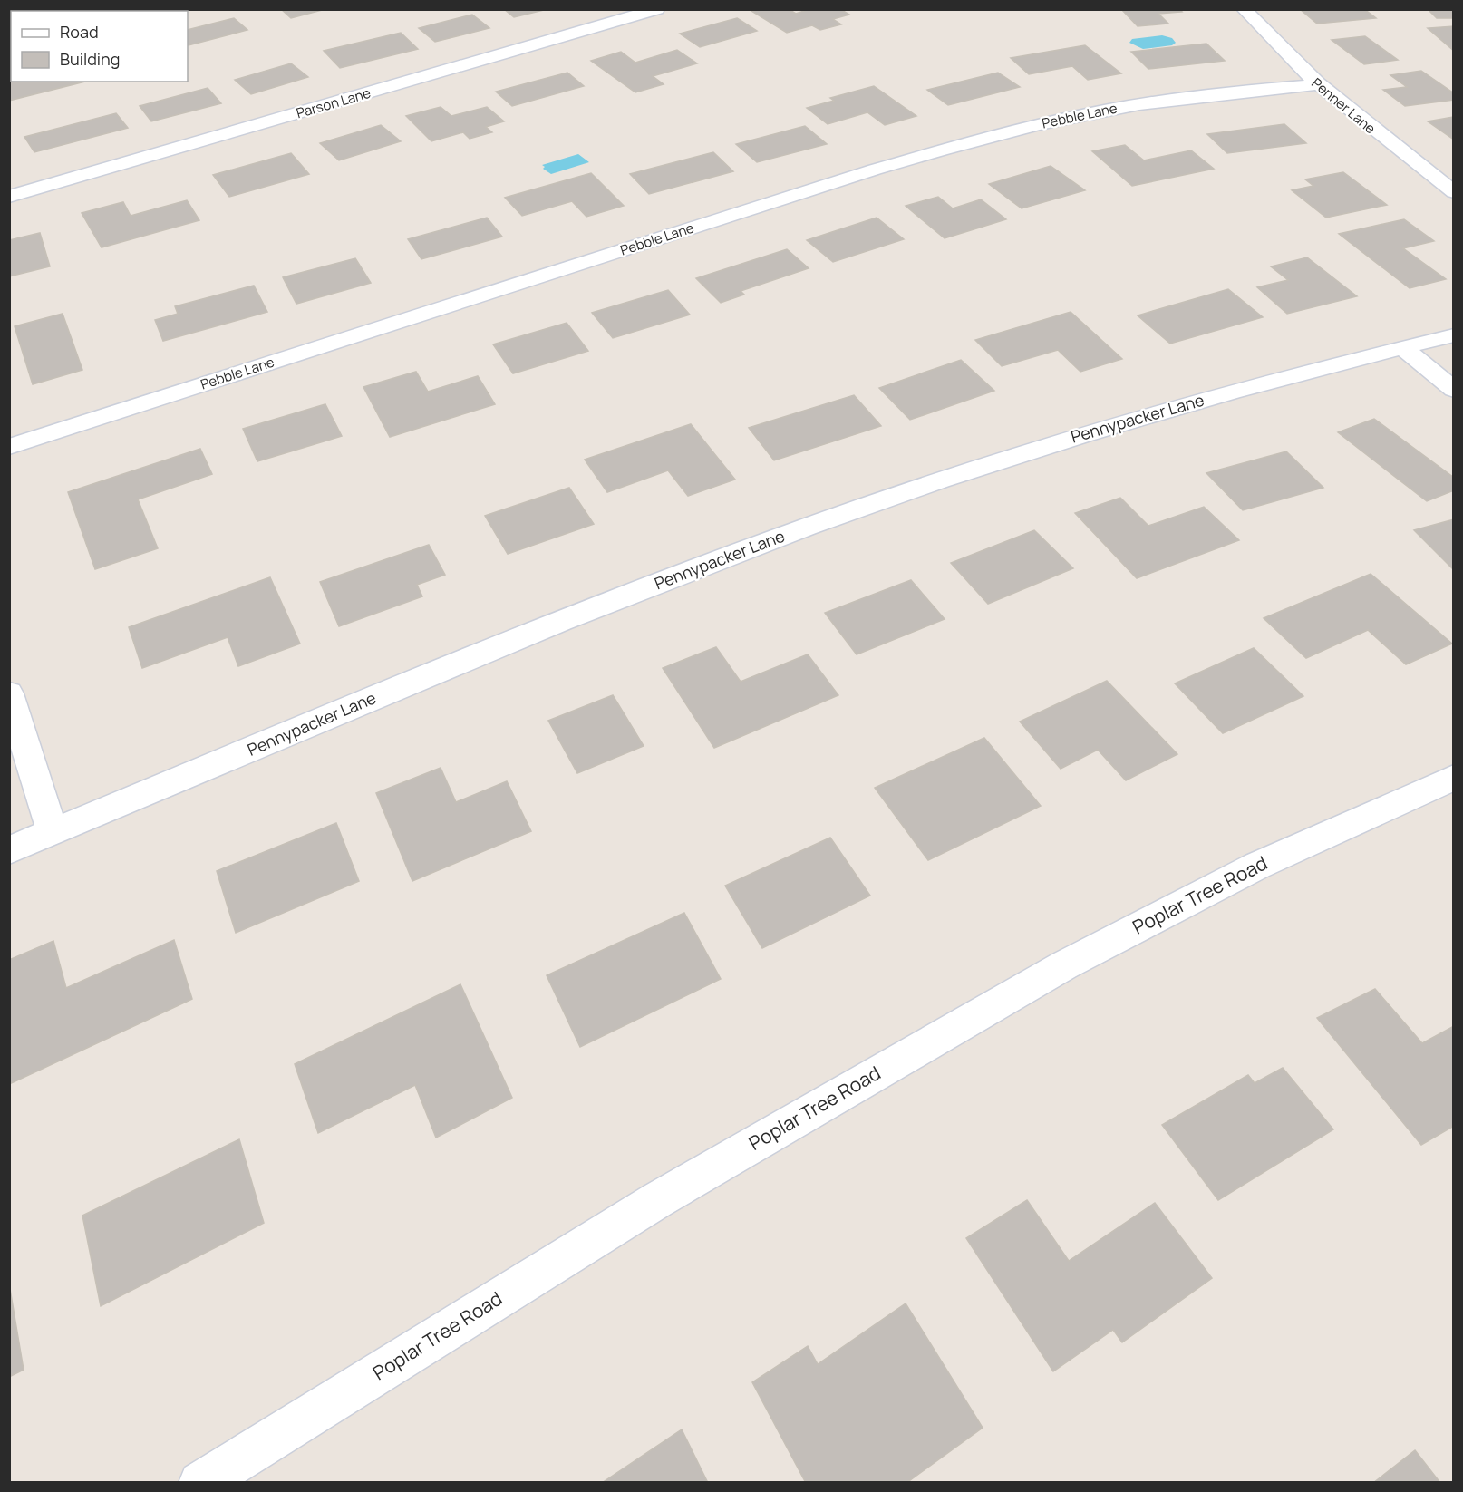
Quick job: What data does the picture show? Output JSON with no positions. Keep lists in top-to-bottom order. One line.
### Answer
{"streets":{"street":["Parson Lane","Penner Lane","Pebble Lane","Pennypacker Lane","Poplar Tree Road"]},"crossings":[["Penner Lane","Pebble Lane"]],"legend":["Road","Building"]}
